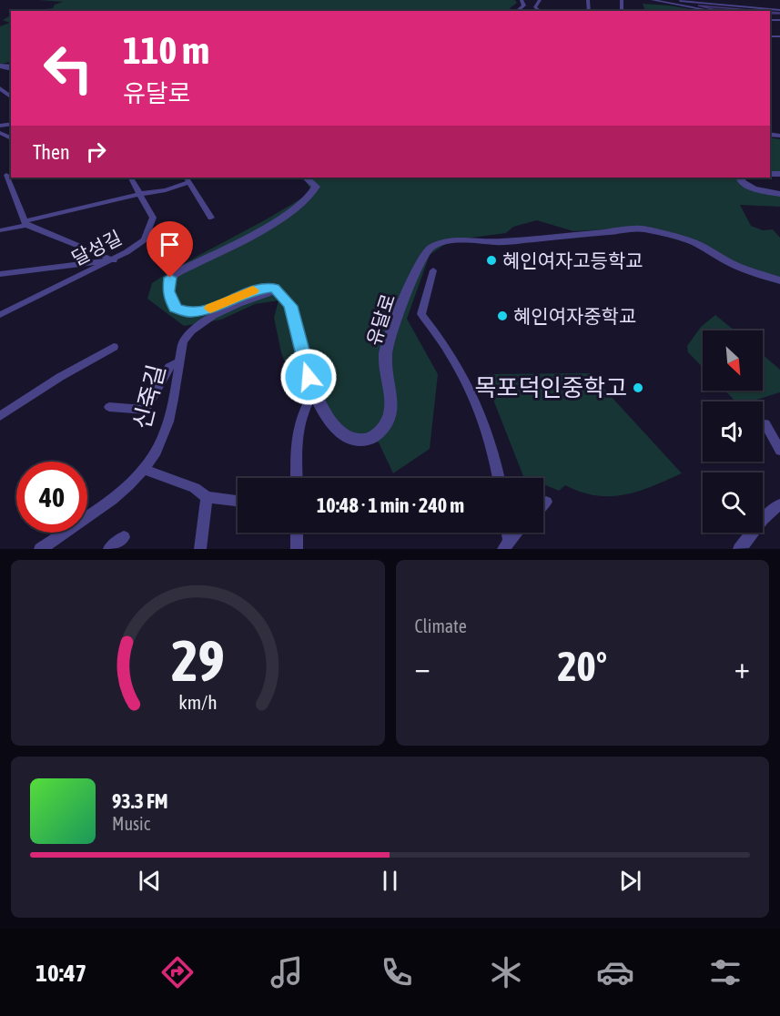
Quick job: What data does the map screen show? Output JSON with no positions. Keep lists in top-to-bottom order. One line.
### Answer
{"streets":{"street":["달성길","유달로","신죽길"]},"crossings":[["유달로","신죽길"]],"places":["혜인여자고등학교","혜인여자중학교","목포덕인중학고"],"north":"bottom right","page":{"turn":["110 m","유달로"],"then":"Then","limit":"40","trip":"10:48 · 1 min · 240 m","tile":"Climate","heat":["−","20°","+"],"song":["93.3 FM","Music"],"tabs":"10:47","gauge":["29","km/h"]}}
